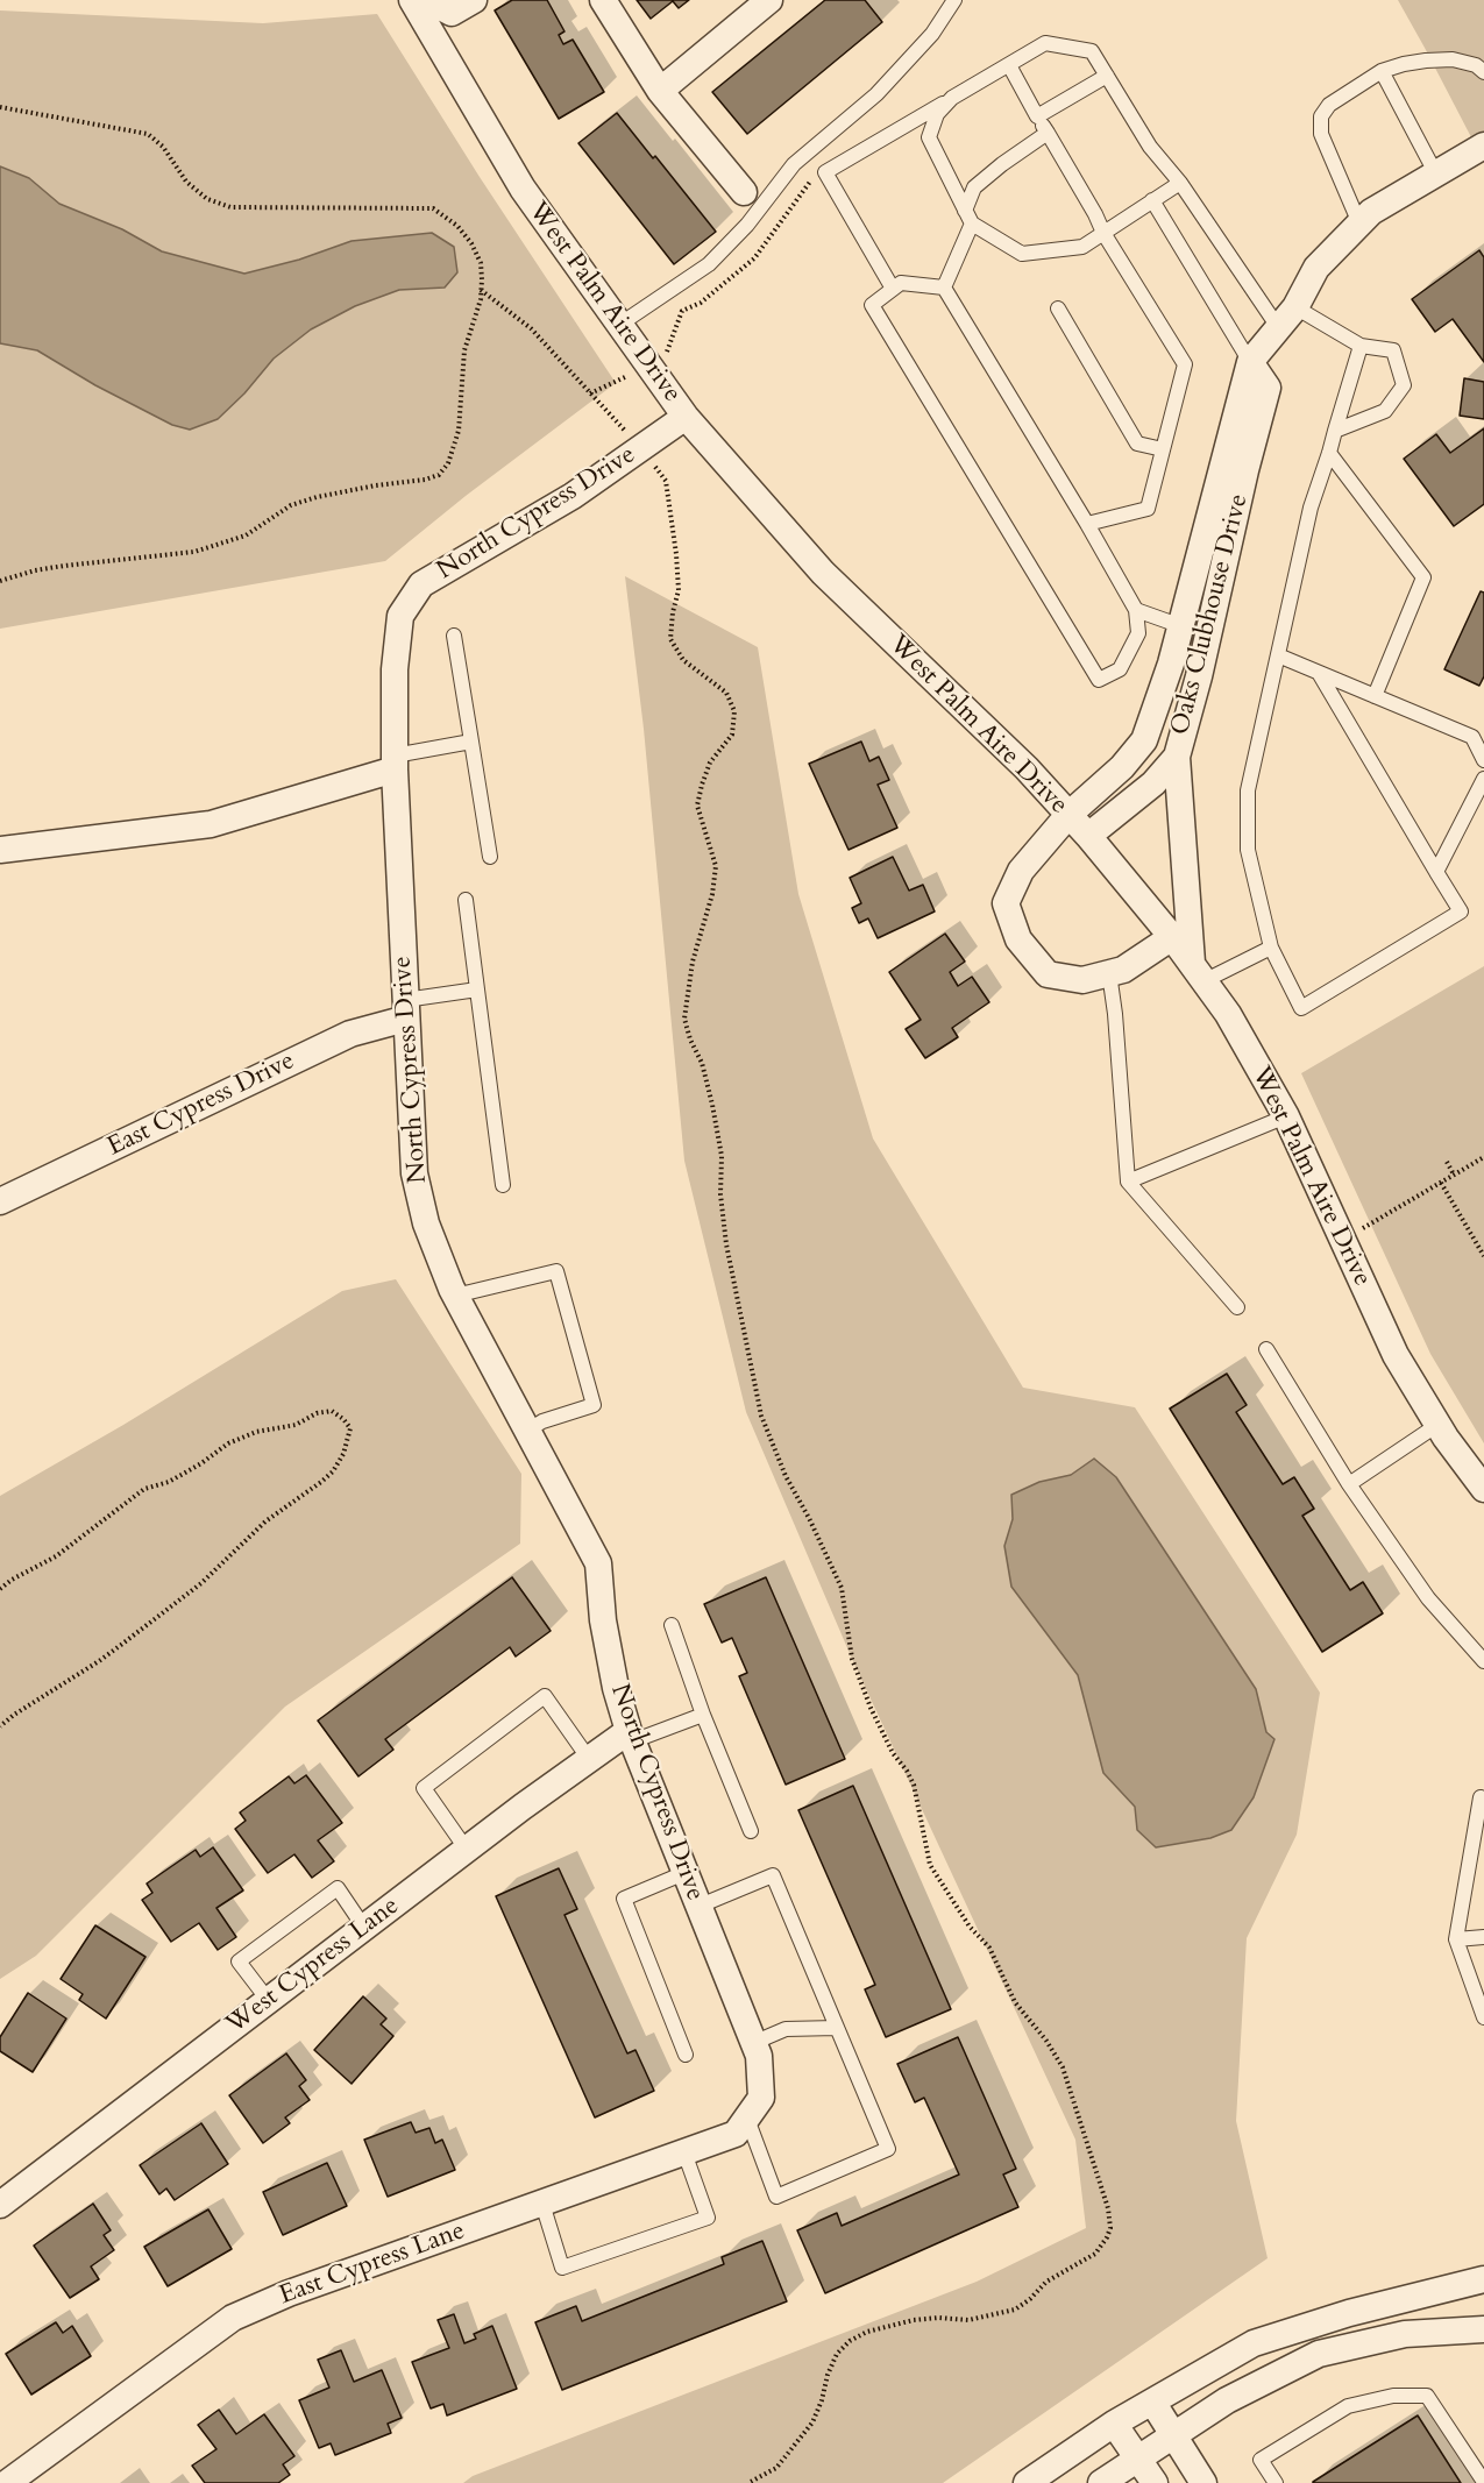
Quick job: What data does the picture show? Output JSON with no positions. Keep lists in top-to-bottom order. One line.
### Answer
{"streets":{"street":["West Palm Aire Drive","North Cypress Drive","Oaks Clubhouse Drive","East Cypress Drive","West Cypress Lane","East Cypress Lane"]},"crossings":[["West Palm Aire Drive","North Cypress Drive"],["West Palm Aire Drive","Oaks Clubhouse Drive"],["North Cypress Drive","East Cypress Drive"],["North Cypress Drive","West Cypress Lane"],["North Cypress Drive","East Cypress Lane"]]}
